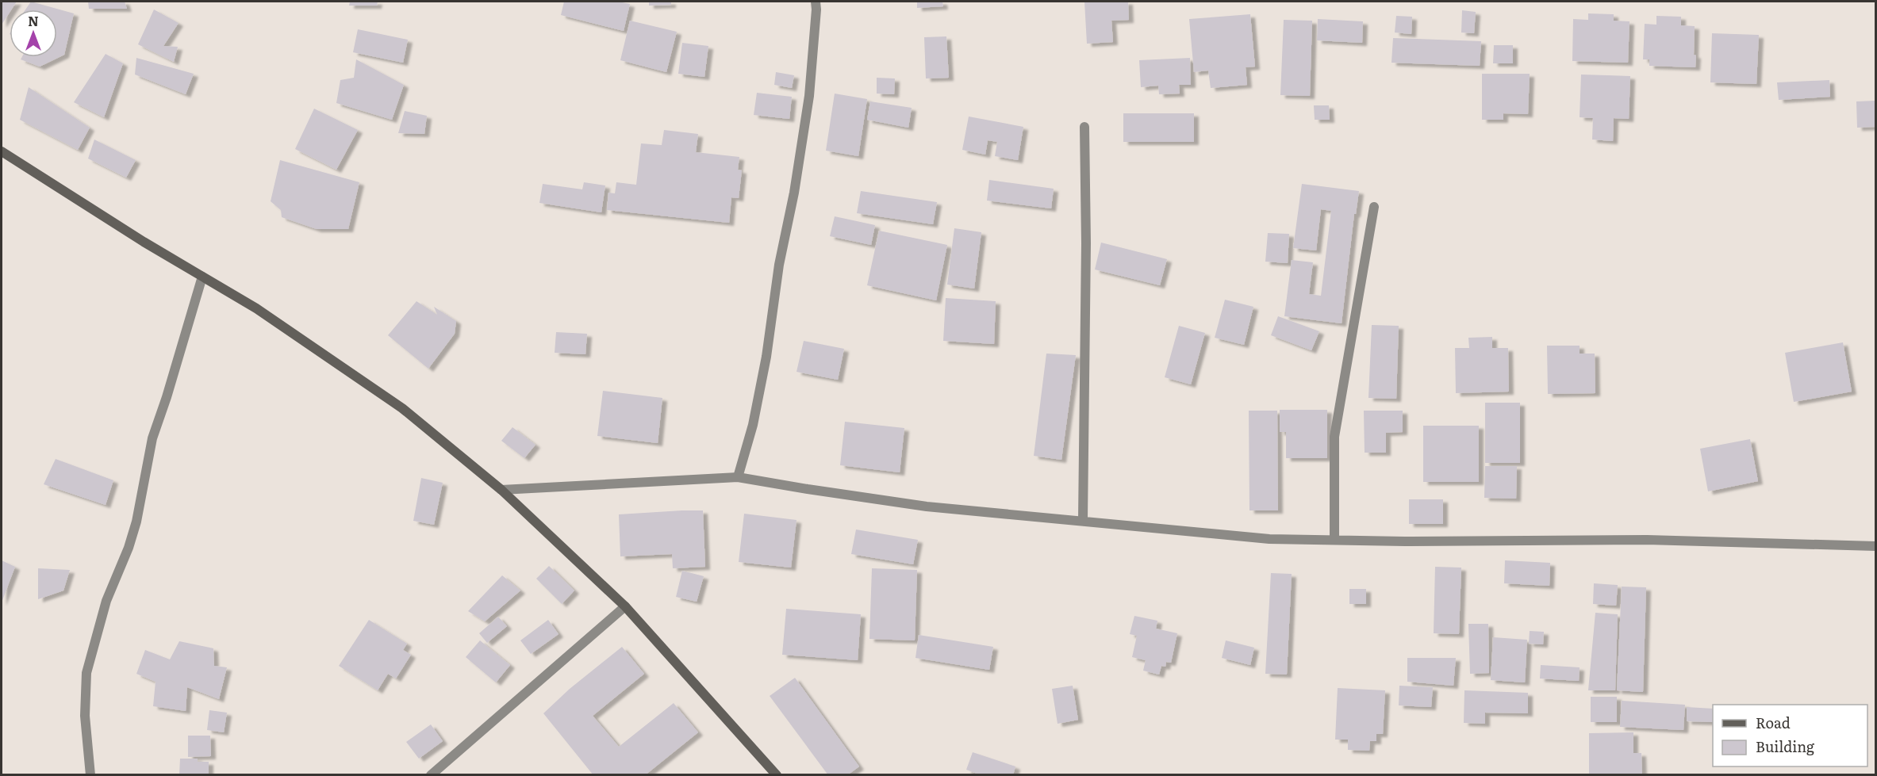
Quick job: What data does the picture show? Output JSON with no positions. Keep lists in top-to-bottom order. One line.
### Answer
{"legend":["Road","Building"],"north":"top"}
